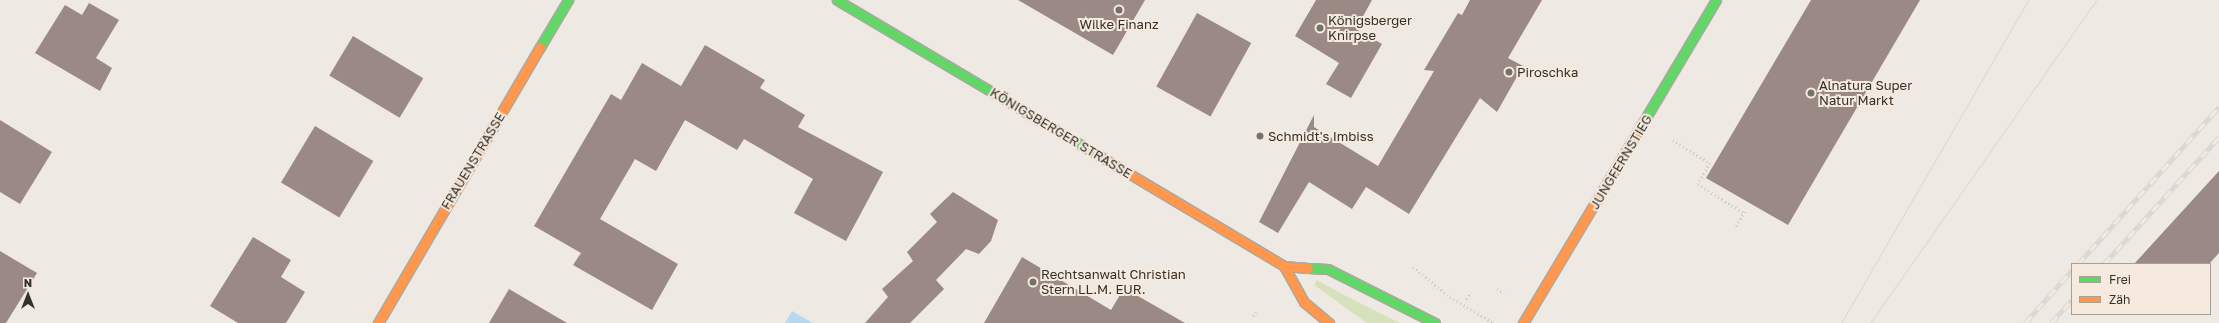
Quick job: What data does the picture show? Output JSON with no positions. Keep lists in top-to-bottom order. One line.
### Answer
{"streets":{"main road":["KÖNIGSBERGER STRASSE","FRAUENSTRASSE","JUNGFERNSTIEG"]},"places":["Wilke Finanz","Königsberger Knirpse","Piroschka","Alnatura Super Natur Markt","Schmidt's Imbiss","Rechtsanwalt Christian Stern LL.M. EUR."],"legend":["Frei","Zäh"],"north":"top"}
